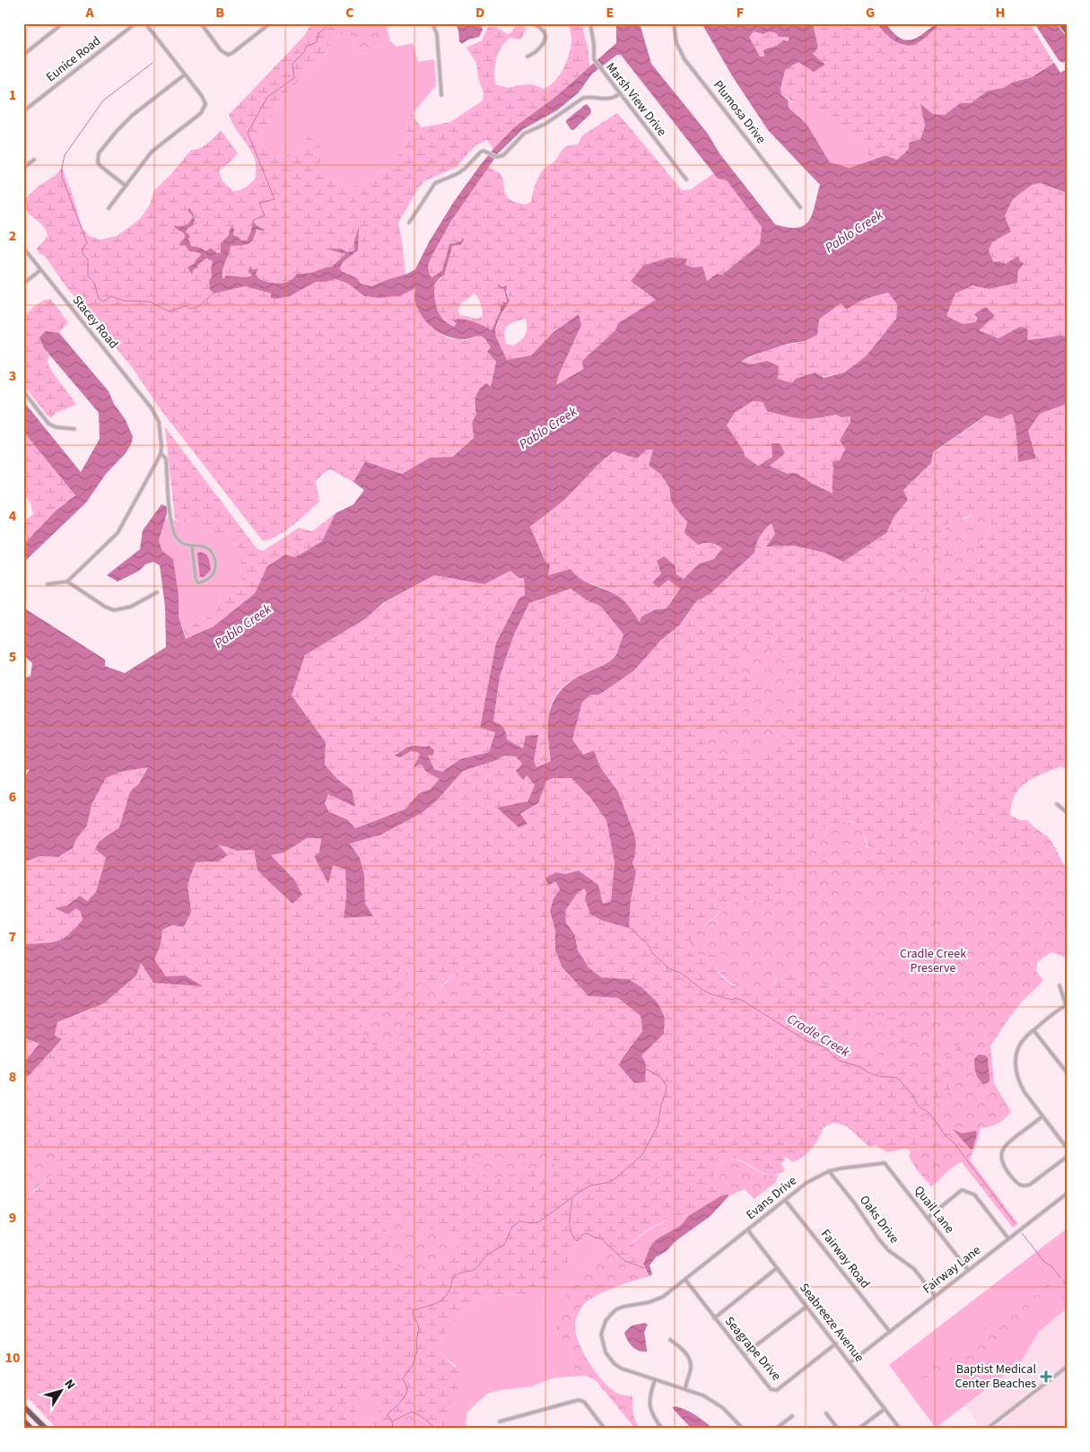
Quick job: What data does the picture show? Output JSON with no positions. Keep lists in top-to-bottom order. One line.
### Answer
{"streets":{"street":["Eunice Road","Marsh View Drive","Plumosa Drive","Stacey Road","Evans Drive","Quail Lane","Oaks Drive","Fairway Road","Fairway Lane","Seabreeze Avenue","Seagrape Drive"]},"crossings":[["Evans Drive","Quail Lane"],["Evans Drive","Oaks Drive"],["Evans Drive","Fairway Road"],["Evans Drive","Seabreeze Avenue"],["Evans Drive","Seagrape Drive"],["Quail Lane","Fairway Lane"],["Oaks Drive","Fairway Lane"],["Fairway Road","Fairway Lane"],["Fairway Lane","Seabreeze Avenue"],["Seabreeze Avenue","Seagrape Drive"]],"water":["Pablo Creek","Cradle Creek"],"parks":["Cradle Creek Preserve"],"places":{"health":["Baptist Medical Center Beaches"]},"north":"top right","grid":{"columns":["A","B","C","D","E","F","G","H"],"rows":["1","2","3","4","5","6","7","8","9","10"]}}
